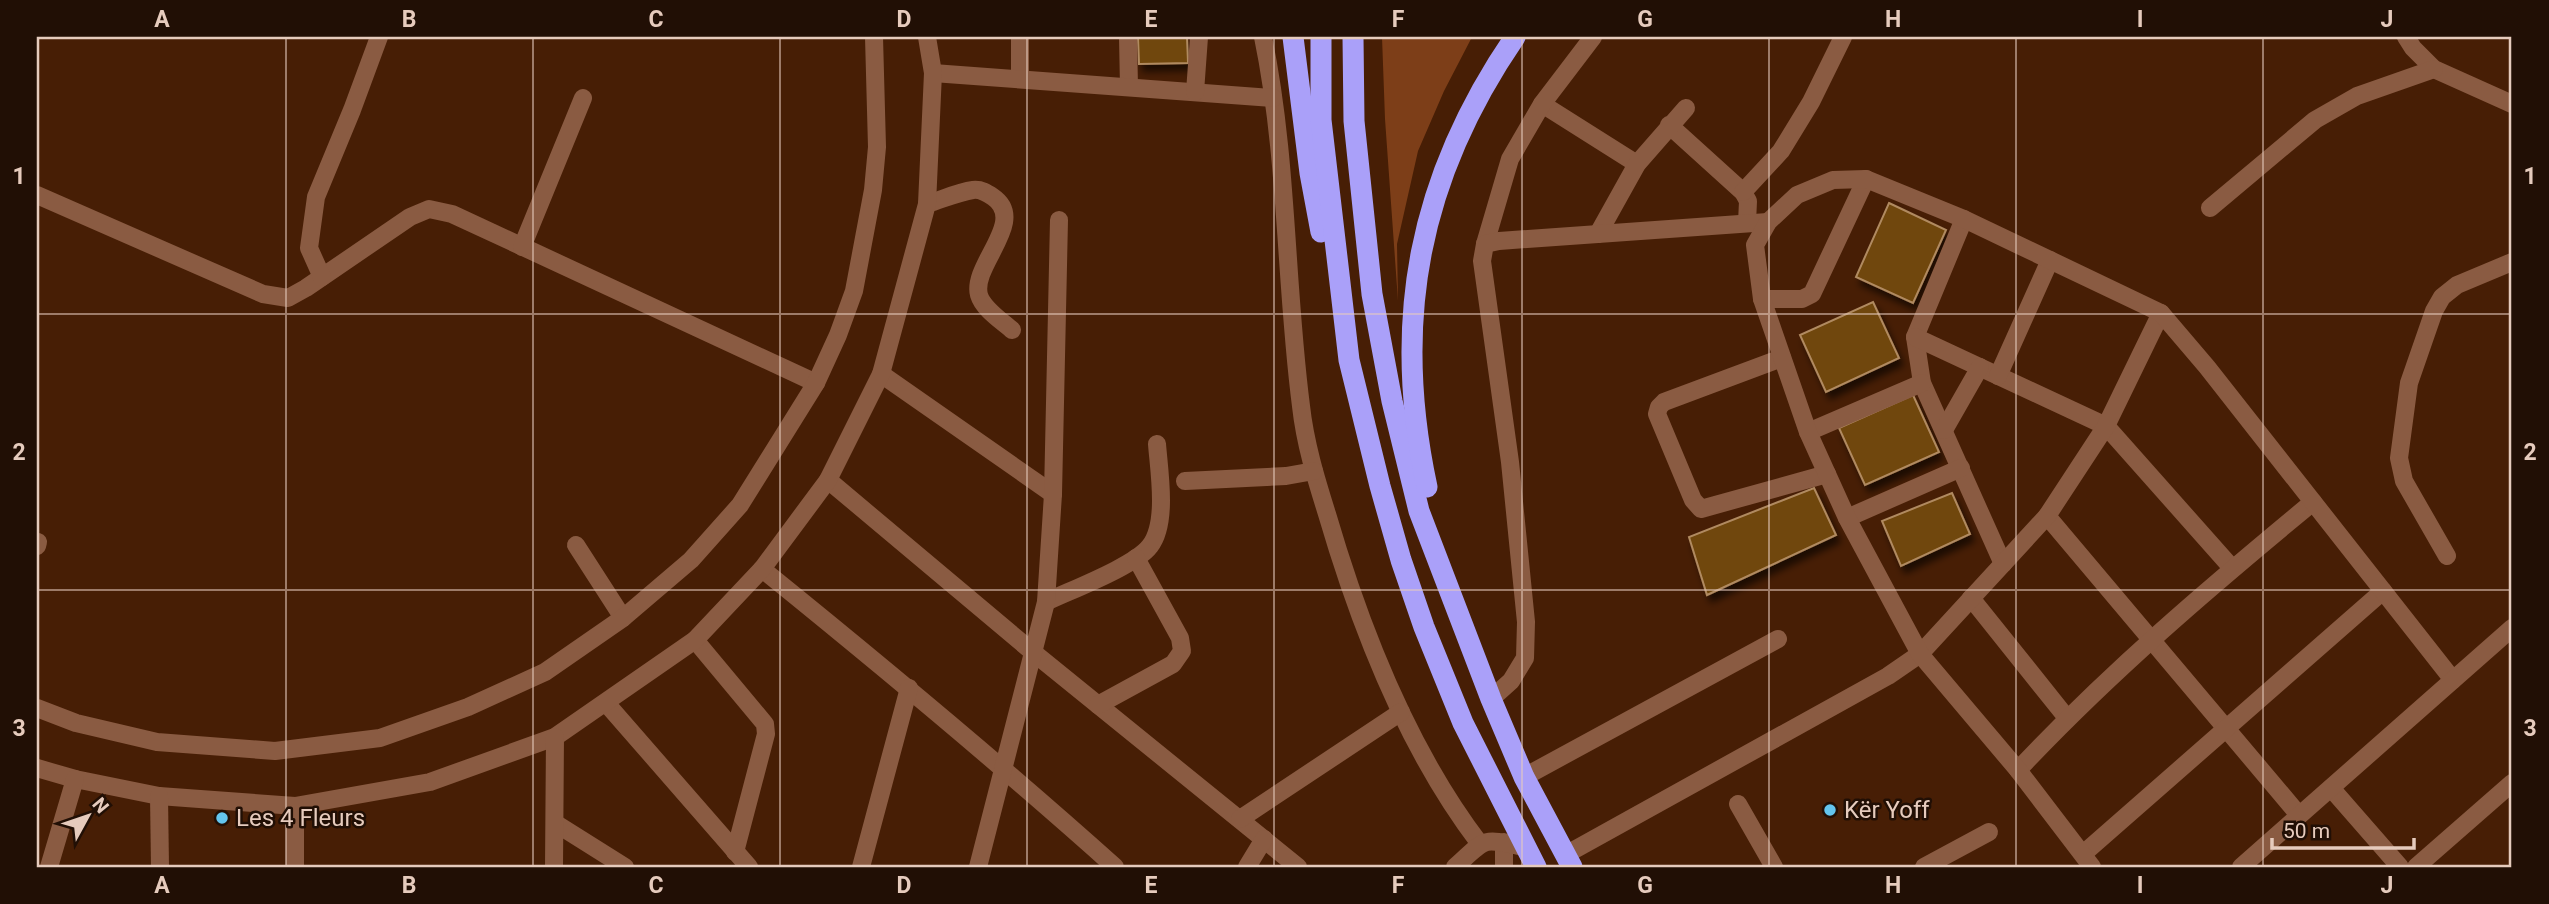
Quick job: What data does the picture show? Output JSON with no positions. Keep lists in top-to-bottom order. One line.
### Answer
{"places":["Kër Yoff","Les 4 Fleurs"],"scale_bar":"50 m","north":"top right","grid":{"columns":["A","B","C","D","E","F","G","H","I","J"],"rows":["1","2","3"]}}
